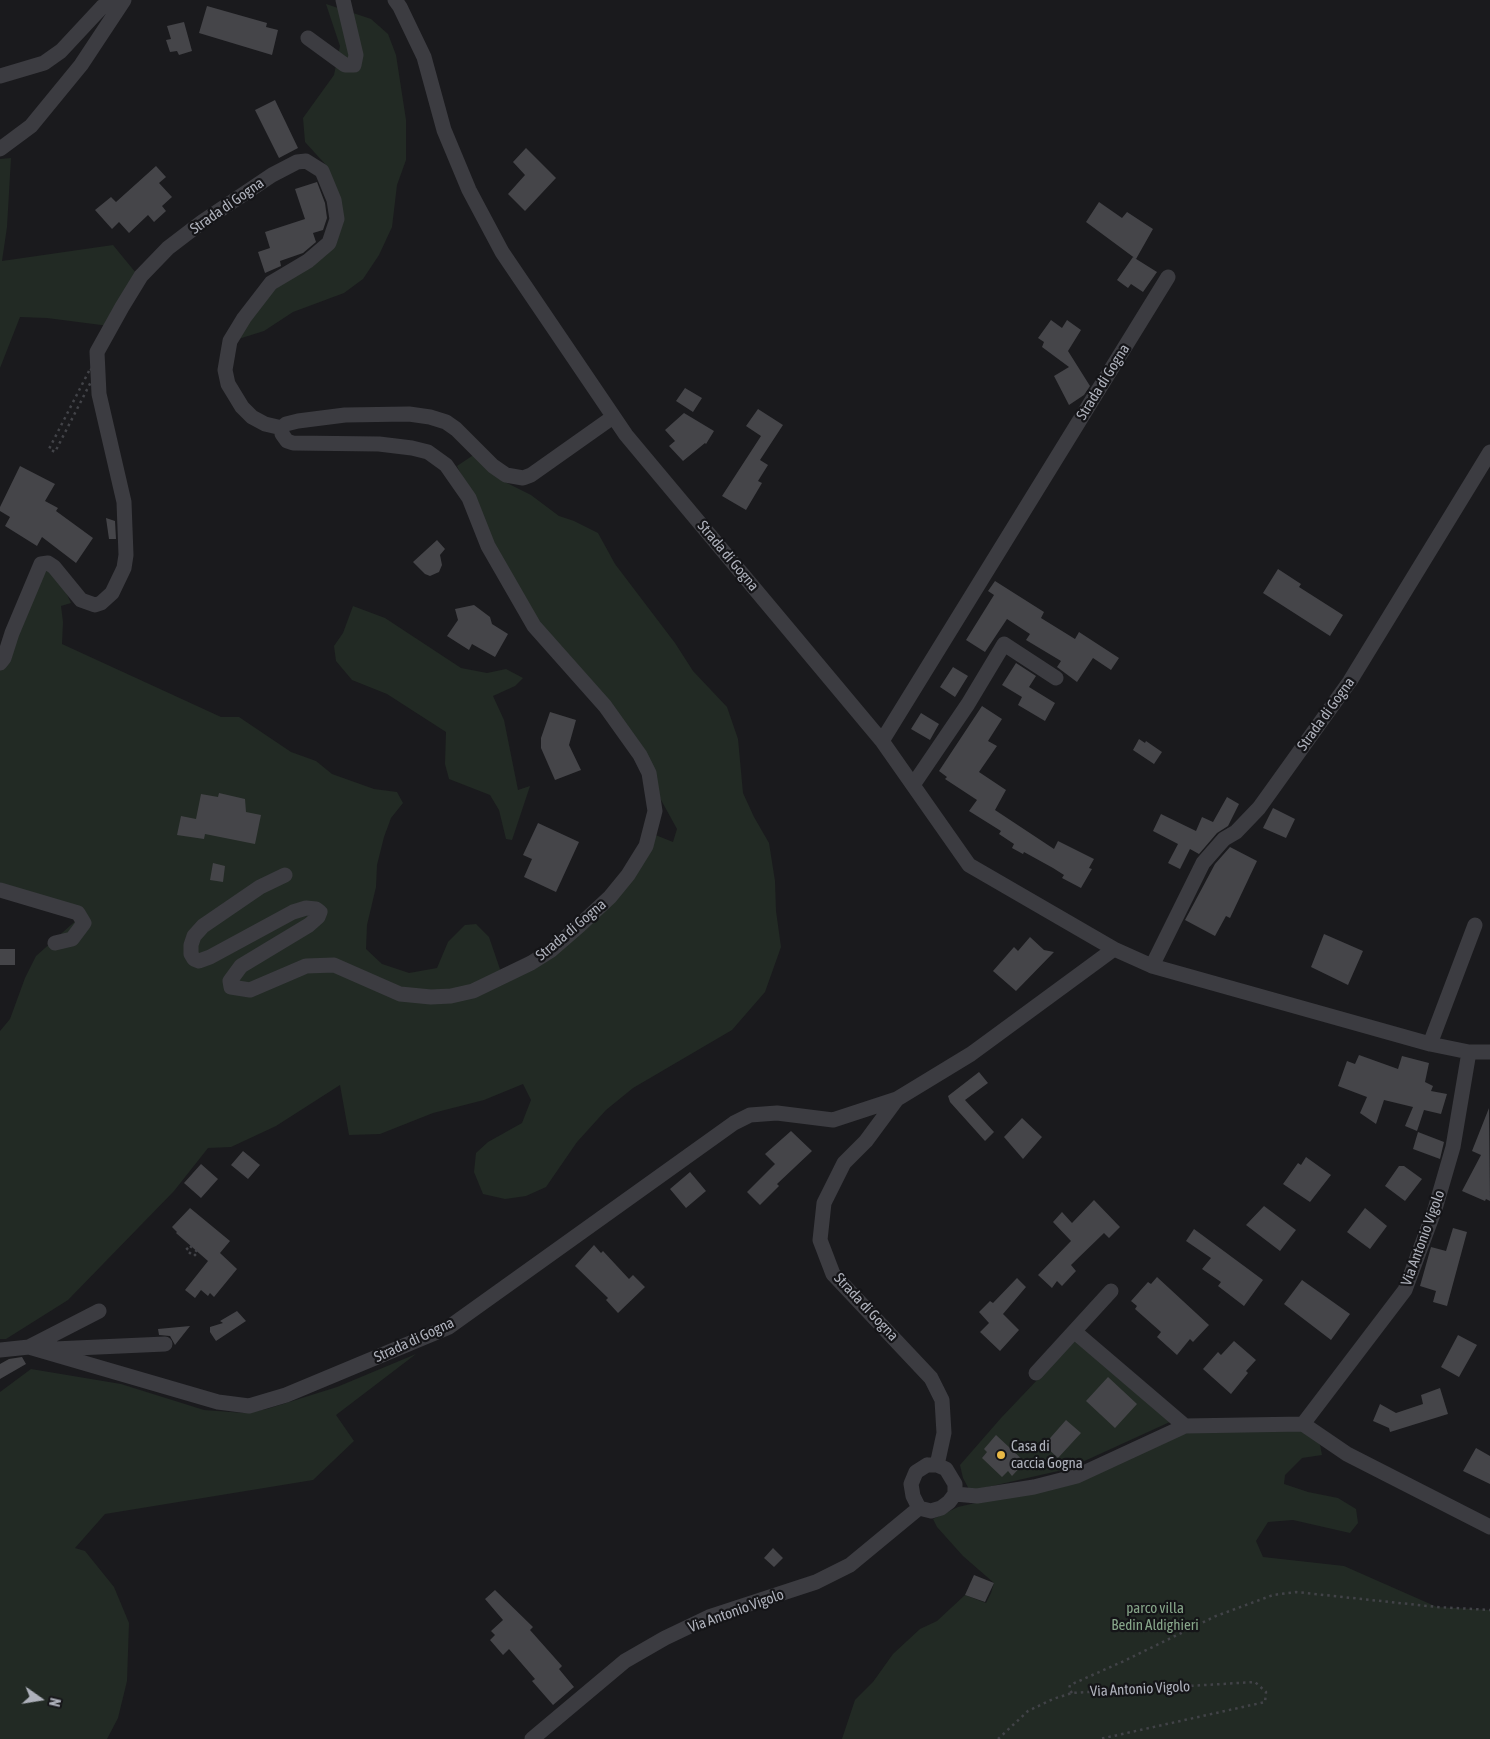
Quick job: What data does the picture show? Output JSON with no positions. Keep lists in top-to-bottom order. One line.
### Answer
{"streets":{"street":["Strada di Gogna","Via Antonio Vigolo"]},"crossings":[["Strada di Gogna","Via Antonio Vigolo"]],"parks":["parco villa Bedin Aldighieri"],"places":["Casa di caccia Gogna"],"north":"right"}
